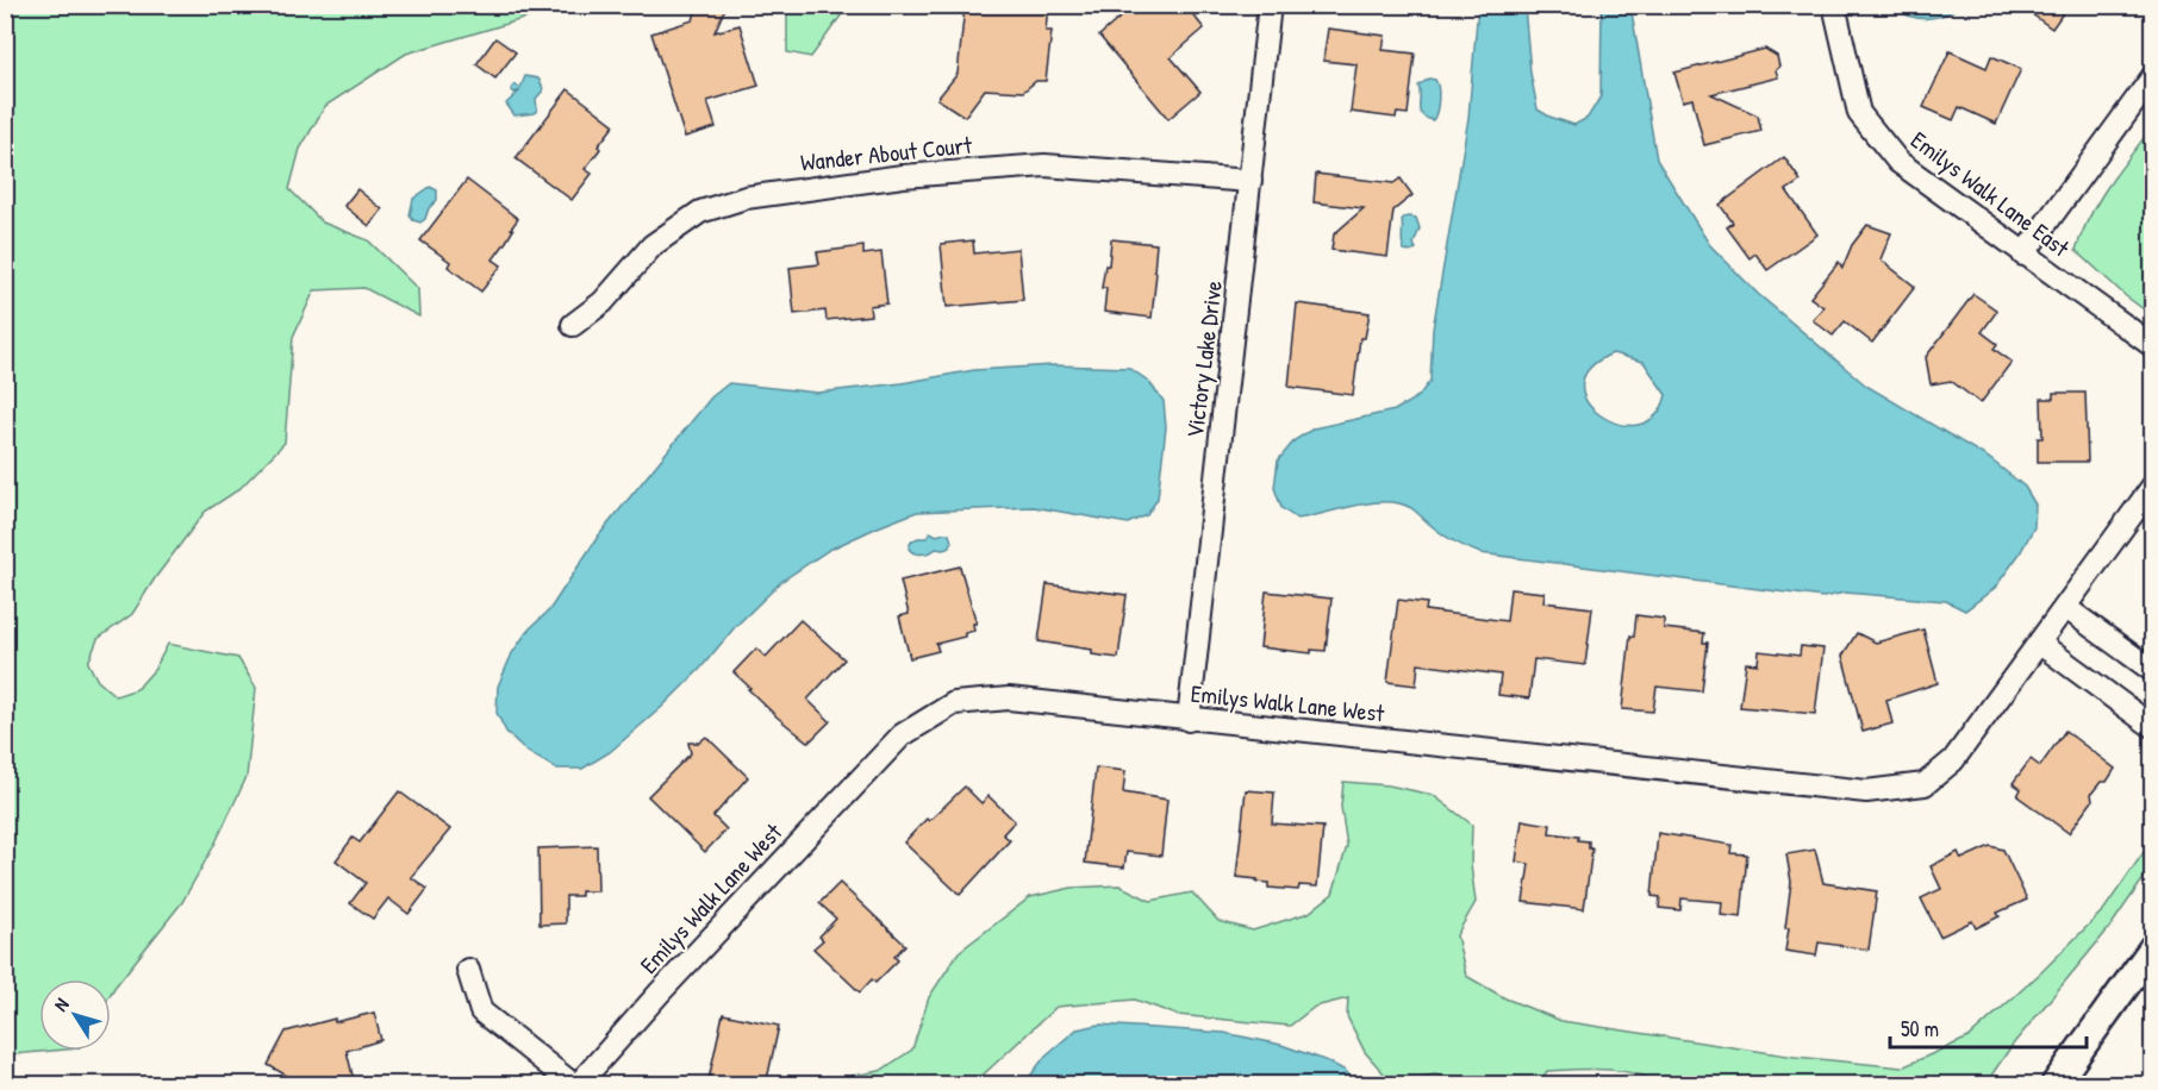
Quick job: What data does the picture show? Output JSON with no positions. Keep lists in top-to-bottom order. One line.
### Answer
{"streets":{"street":["Wander About Court","Emilys Walk Lane East","Victory Lake Drive","Emilys Walk Lane West"]},"crossings":[["Wander About Court","Victory Lake Drive"],["Victory Lake Drive","Emilys Walk Lane West"]],"scale_bar":"50 m","north":"top left"}
